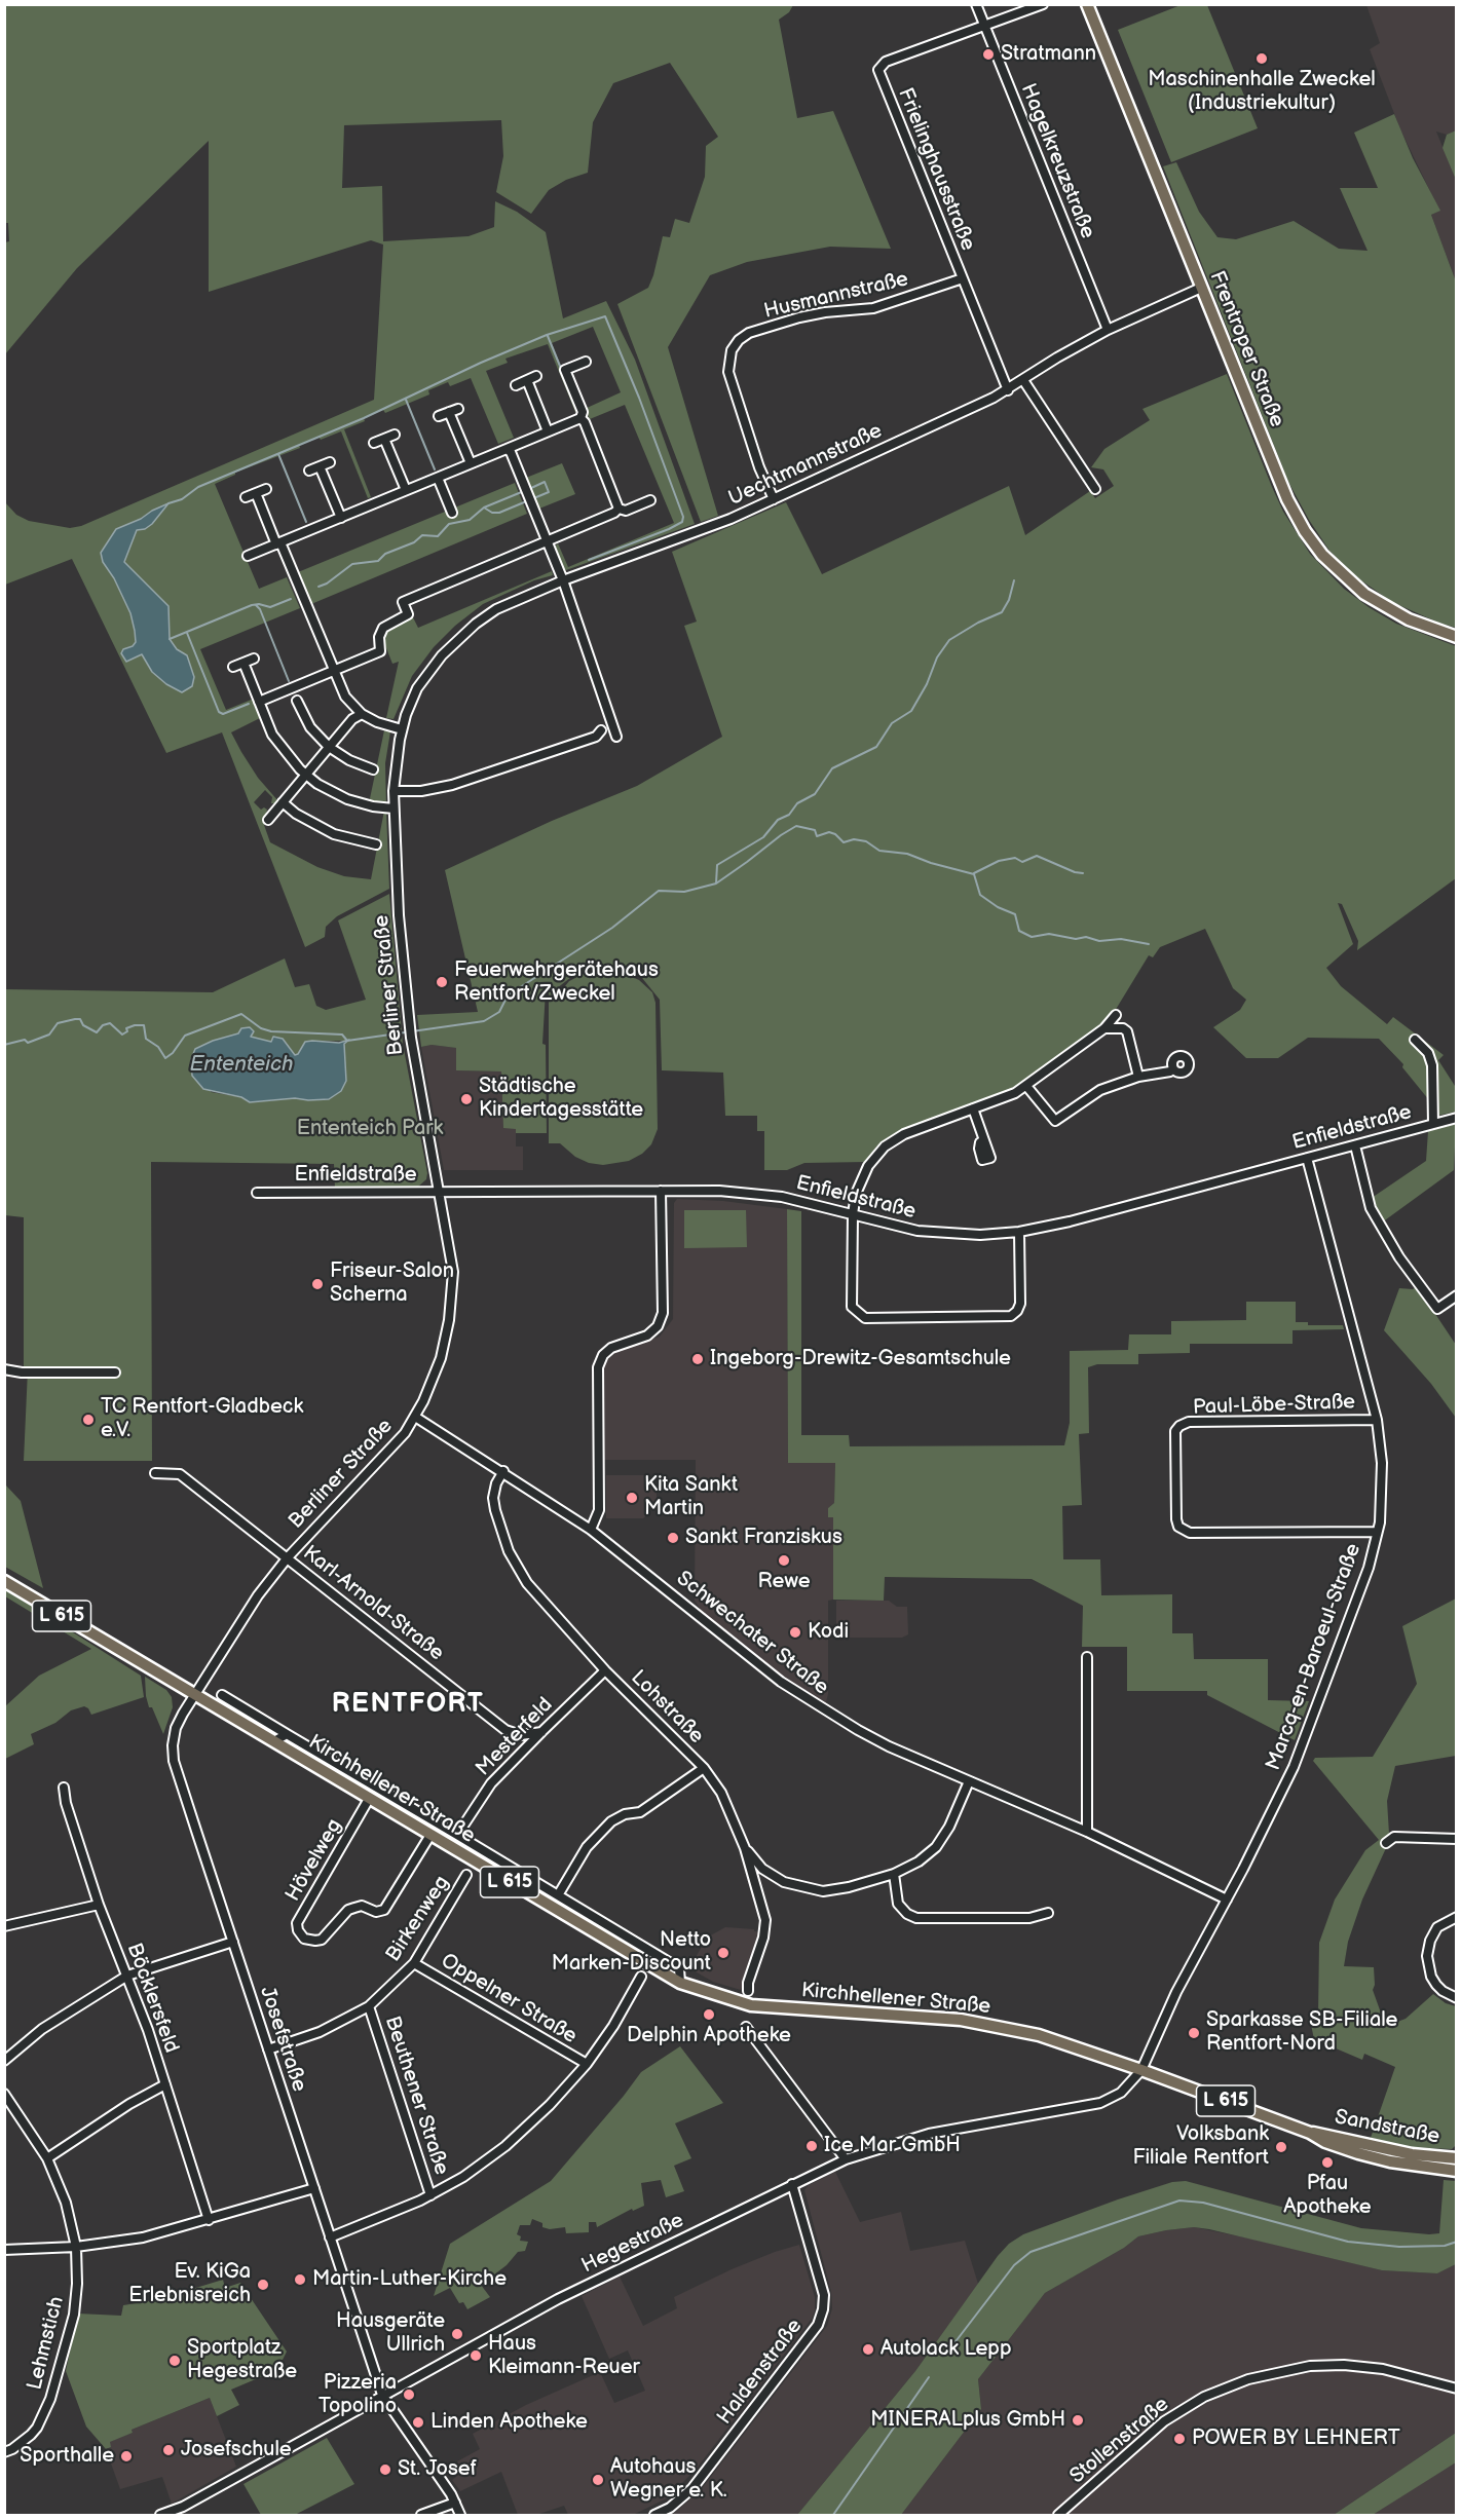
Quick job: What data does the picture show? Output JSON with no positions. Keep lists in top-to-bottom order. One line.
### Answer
{"streets":{"main road":["Frentroper Straße","L 615","Kirchhellener Straße","Sandstraße"],"street":["Hagelkreuzstraße","Frielinghausstraße","Husmannstraße","Uechtmannstraße","Berliner Straße","Enfieldstraße","Paul-Löbe-Straße","Karl-Arnold-Straße","Schwechater Straße","Marcq-en-Baroeul-Straße","Lohstraße","Mesterfeld","Hövelweg","Birkenweg","Böcklersfeld","Oppelner Straße","Josefstraße","Beuthener Straße","Hegestraße","Lehmstich","Haldenstraße","Stollenstraße"]},"crossings":[["Hagelkreuzstraße","Frielinghausstraße"],["Hagelkreuzstraße","Uechtmannstraße"],["Frielinghausstraße","Husmannstraße"],["Frielinghausstraße","Uechtmannstraße"],["Husmannstraße","Uechtmannstraße"],["Frentroper Straße","Uechtmannstraße"],["Uechtmannstraße","Berliner Straße"],["Berliner Straße","Enfieldstraße"],["Berliner Straße","Karl-Arnold-Straße"],["Berliner Straße","Schwechater Straße"],["Berliner Straße","Kirchhellener Straße"],["Berliner Straße","Josefstraße"],["Enfieldstraße","Marcq-en-Baroeul-Straße"],["Paul-Löbe-Straße","Marcq-en-Baroeul-Straße"],["Karl-Arnold-Straße","Mesterfeld"],["Schwechater Straße","Marcq-en-Baroeul-Straße"],["Schwechater Straße","Lohstraße"],["Marcq-en-Baroeul-Straße","Kirchhellener Straße"],["Marcq-en-Baroeul-Straße","Sandstraße"],["Marcq-en-Baroeul-Straße","Hegestraße"],["Lohstraße","Mesterfeld"],["Mesterfeld","Kirchhellener Straße"],["Kirchhellener Straße","Hövelweg"],["Kirchhellener Straße","Josefstraße"],["Kirchhellener Straße","Sandstraße"],["Kirchhellener Straße","Hegestraße"],["Birkenweg","Oppelner Straße"],["Birkenweg","Josefstraße"],["Birkenweg","Beuthener Straße"],["Josefstraße","Hegestraße"],["Sandstraße","Hegestraße"],["Hegestraße","Haldenstraße"]],"districts":["RENTFORT"],"water":["Ententeich"],"parks":["Ententeich Park"],"places":["Stratmann","Maschinenhalle Zweckel (Industriekultur)","Feuerwehrgerätehaus Rentfort/Zweckel","Städtische Kindertagesstätte","Friseur-Salon Scherna","Ingeborg-Drewitz-Gesamtschule","TC Rentfort-Gladbeck e.V.","Kita Sankt Martin","Sankt Franziskus","Rewe","Kodi","Netto Marken-Discount","Delphin Apotheke","Sparkasse SB-Filiale Rentfort-Nord","Ice Mar GmbH","Volksbank Filiale Rentfort","Pfau Apotheke","Martin-Luther-Kirche","Ev. KiGa Erlebnisreich","Hausgeräte Ullrich","Autolack Lepp","Haus Kleimann-Reuer","Sportplatz Hegestraße","Pizzeria Topolino","MINERALplus GmbH","Linden Apotheke","POWER BY LEHNERT","Josefschule","Sporthalle","St. Josef","Autohaus Wegner e. K."]}
